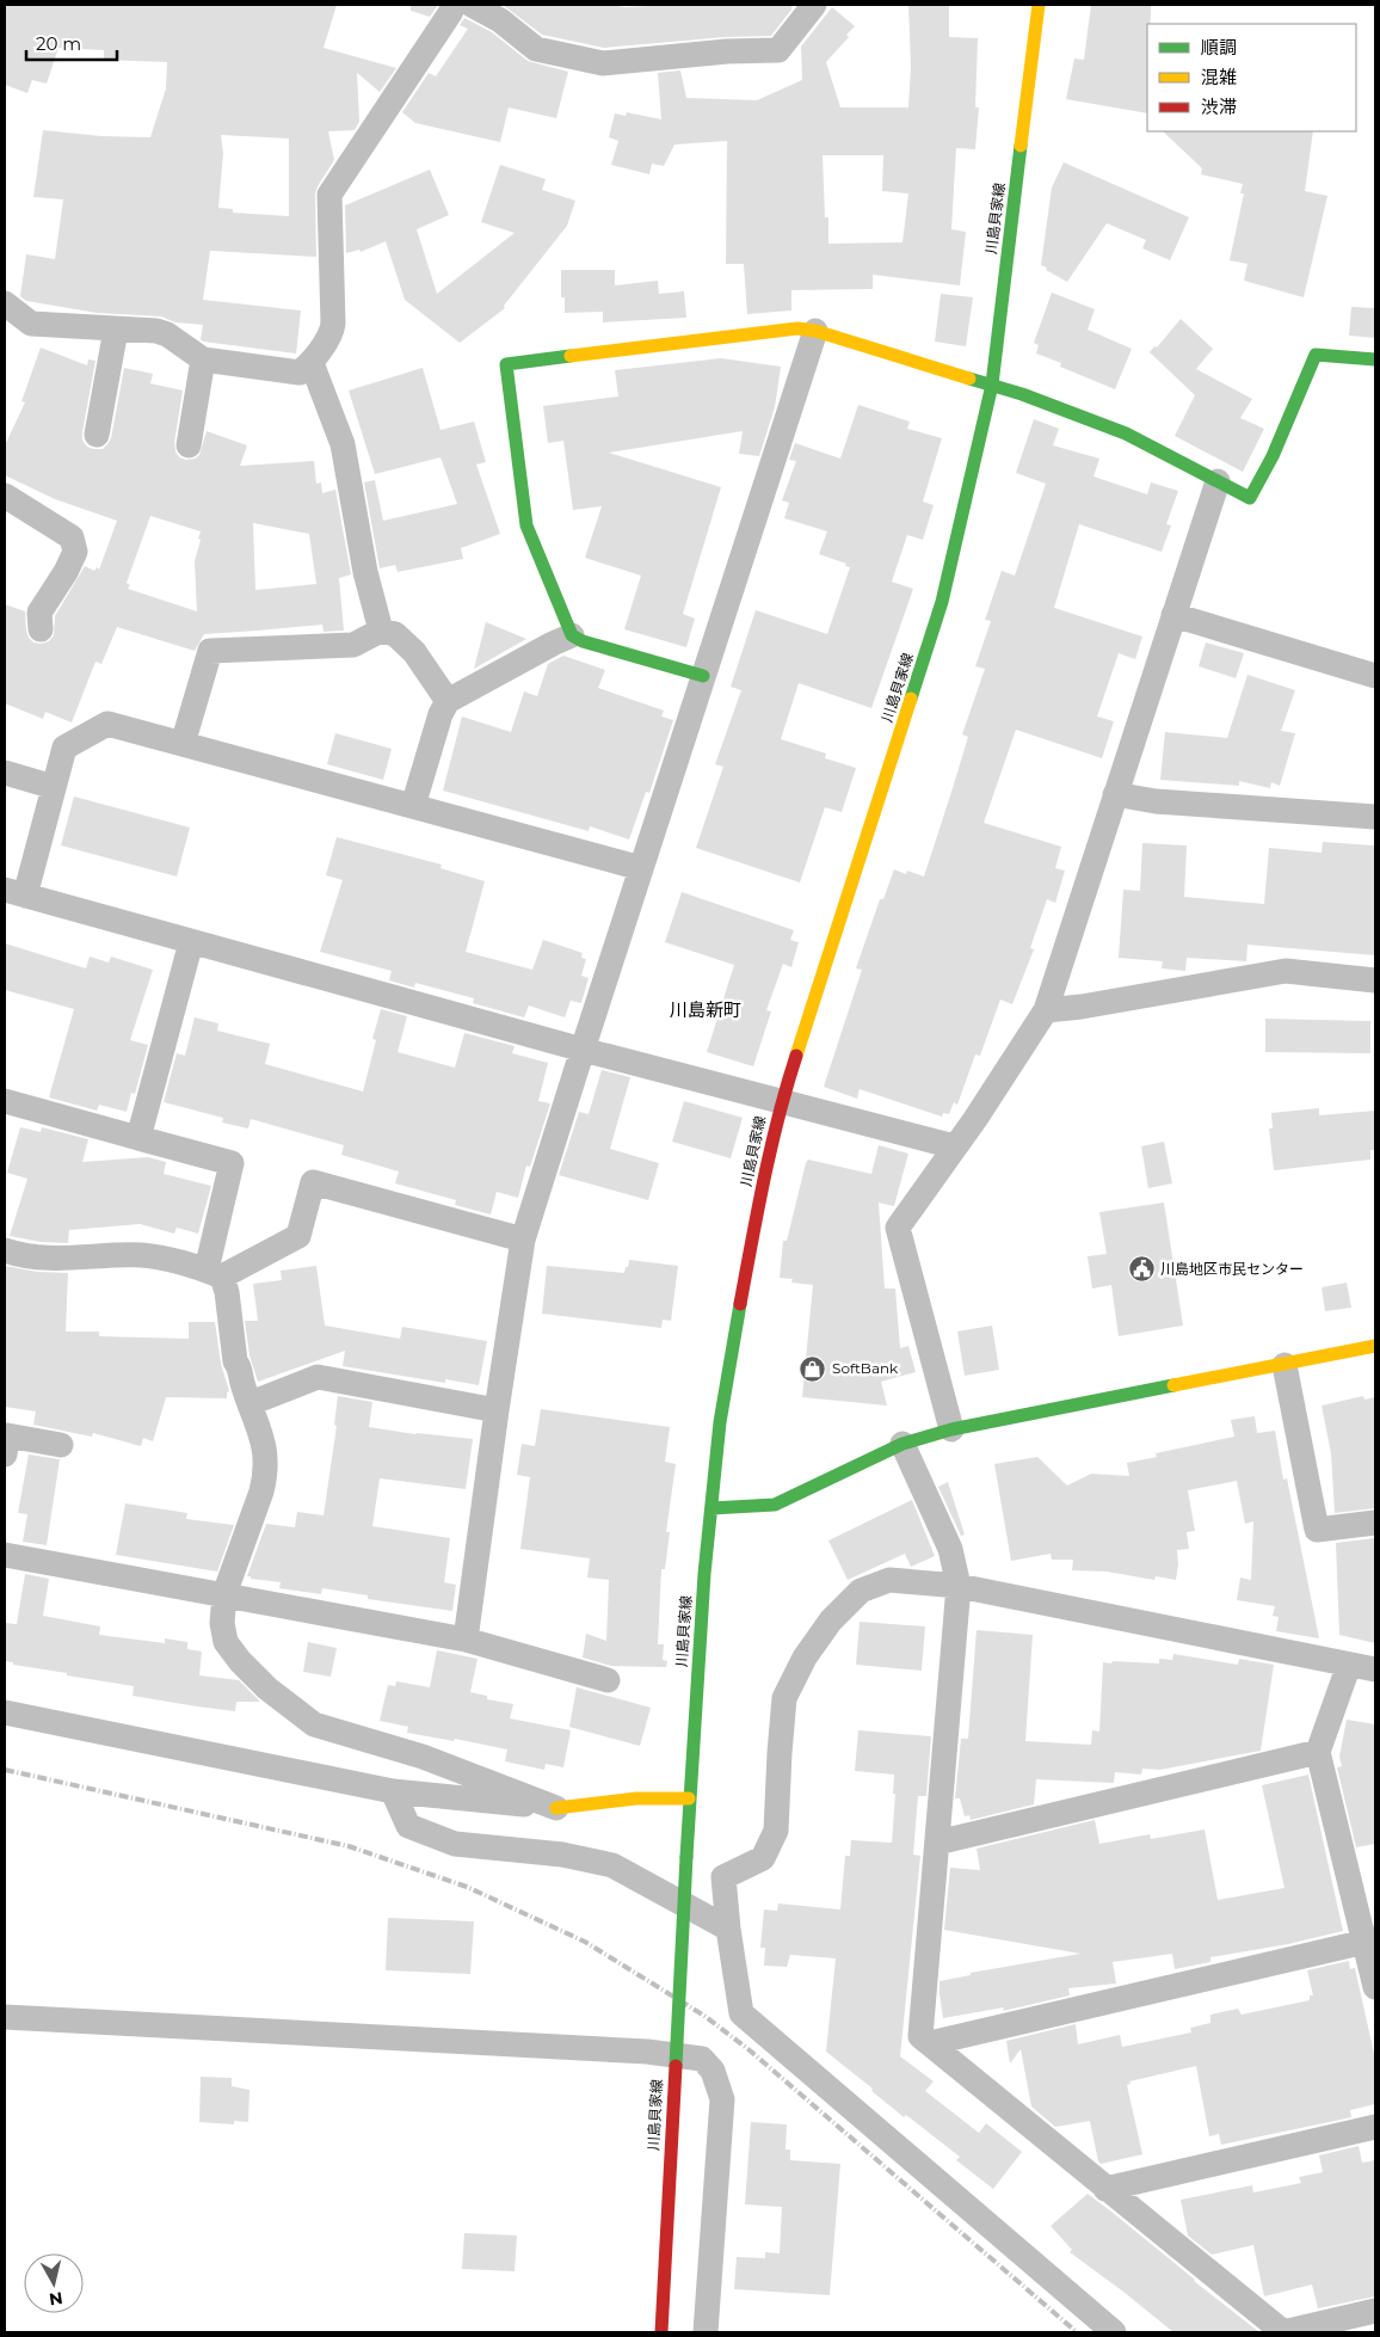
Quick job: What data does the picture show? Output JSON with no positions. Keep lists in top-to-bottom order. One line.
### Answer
{"streets":{"main road":["川島貝家線"]},"districts":["川島新町"],"places":{"public building":["川島地区市民センター"],"shop":["SoftBank"]},"legend":["順調","混雑","渋滞"],"scale_bar":"20 m","north":"bottom"}
